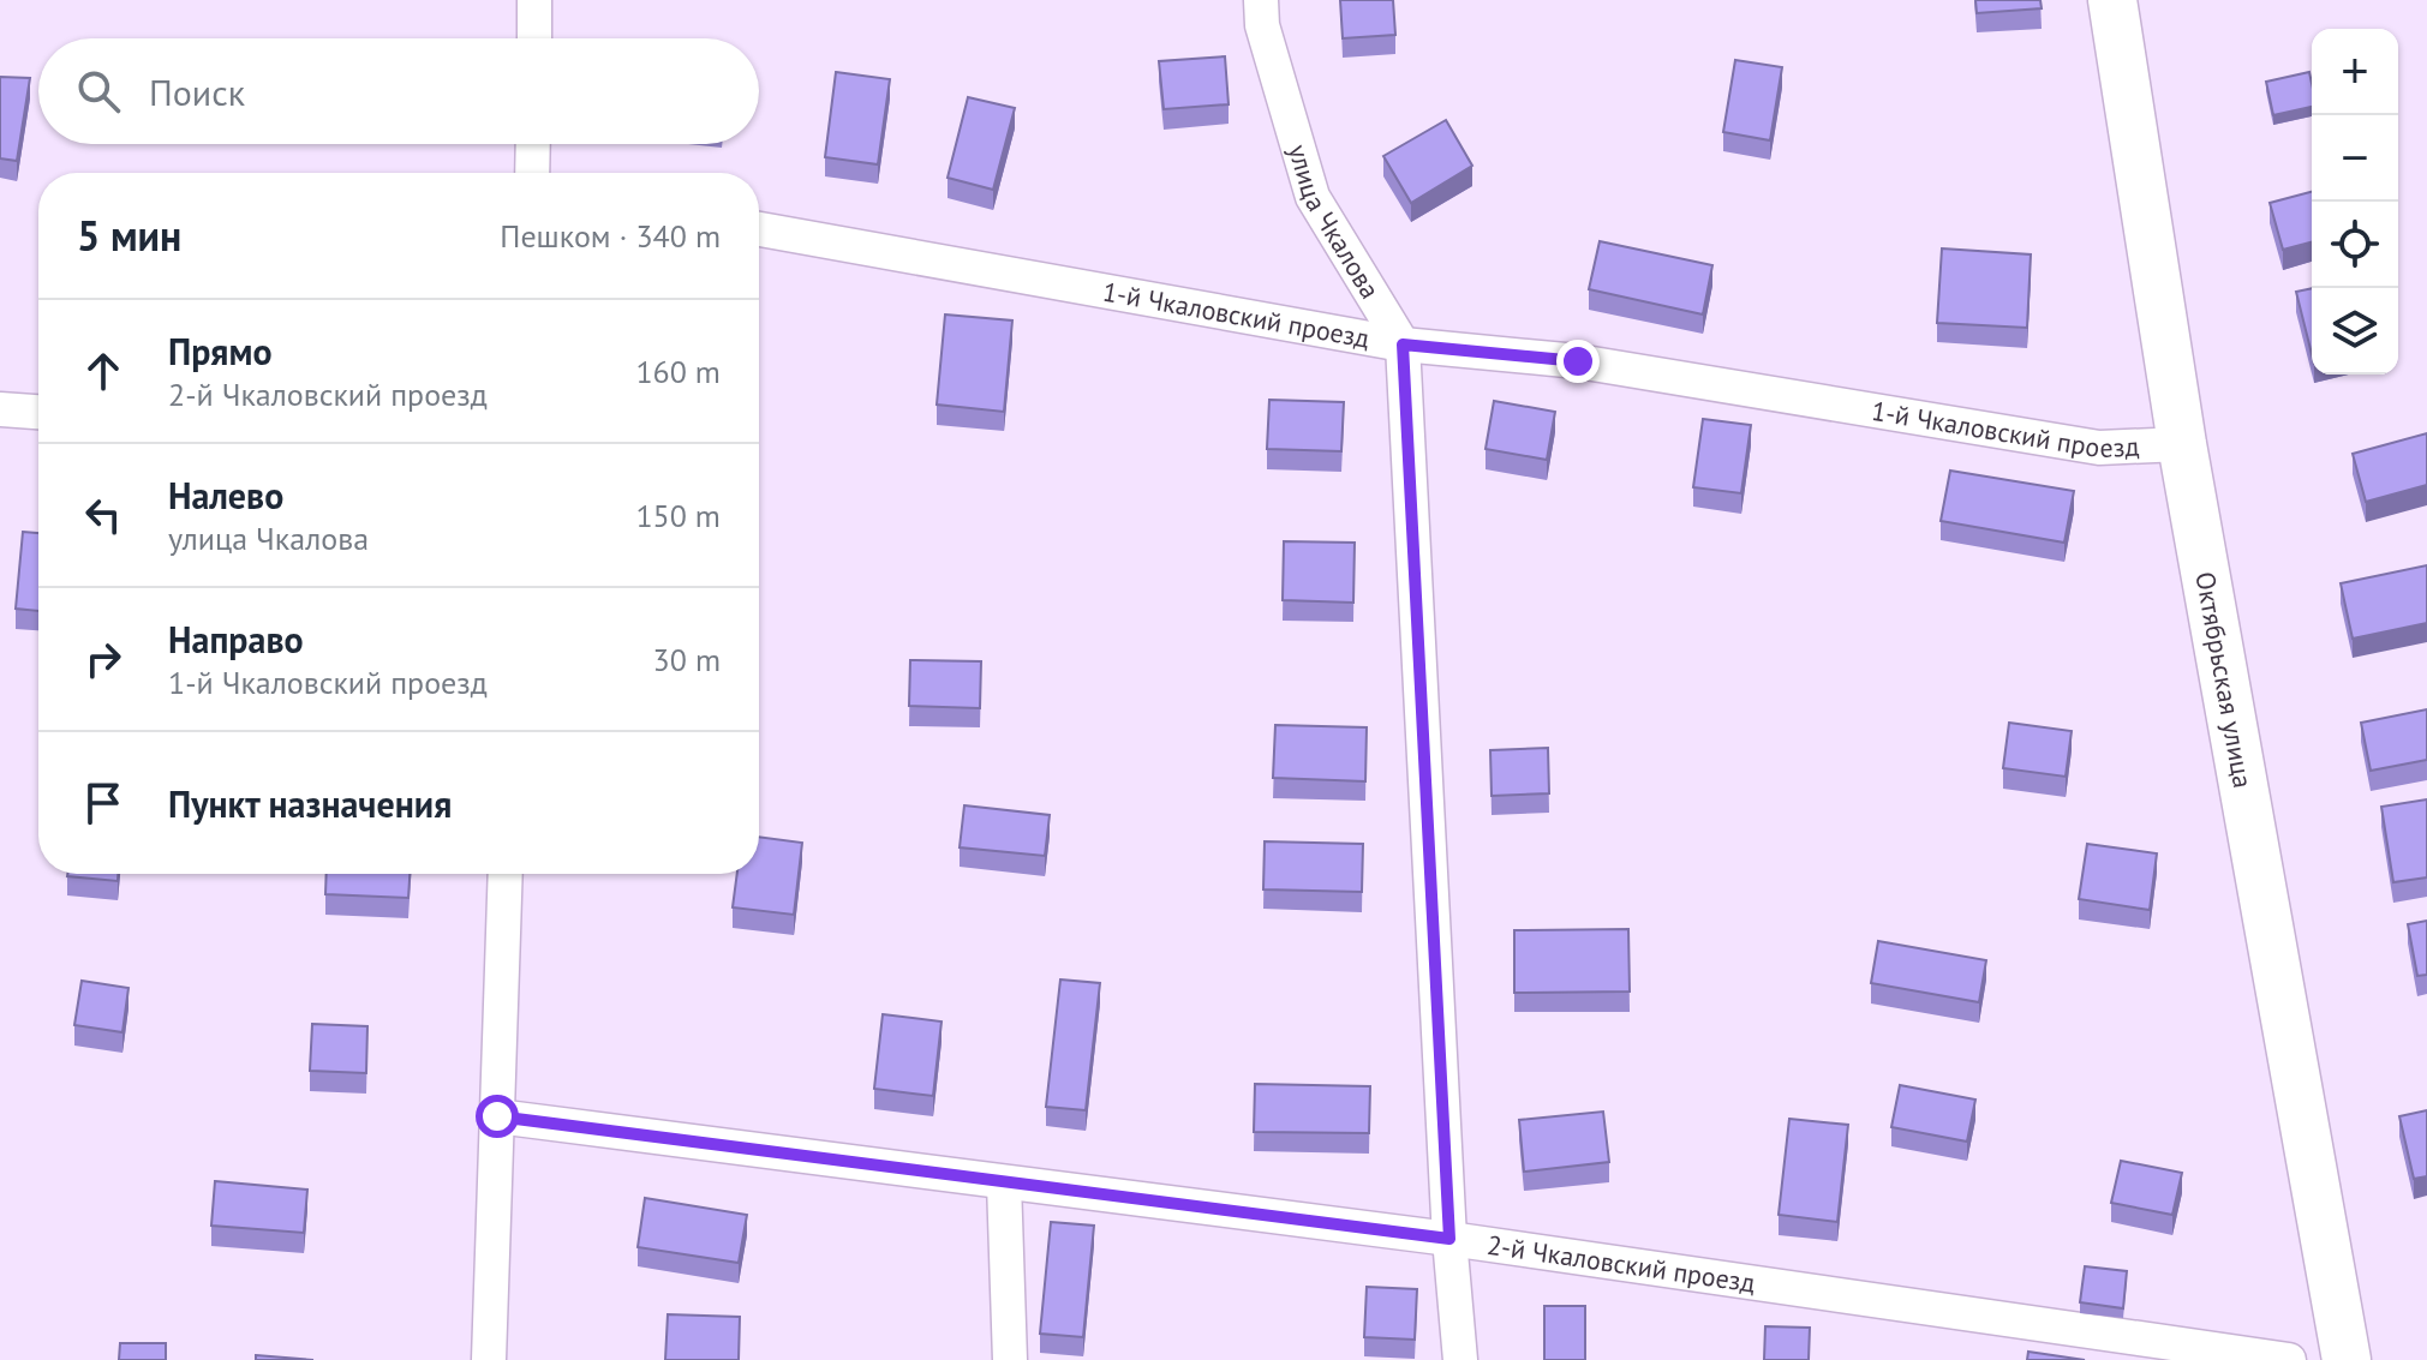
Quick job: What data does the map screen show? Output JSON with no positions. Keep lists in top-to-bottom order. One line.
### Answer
{"streets":{"street":["улица Чкалова","1-й Чкаловский проезд","Октябрьская улица","2-й Чкаловский проезд"]},"crossings":[["улица Чкалова","1-й Чкаловский проезд"],["улица Чкалова","2-й Чкаловский проезд"],["1-й Чкаловский проезд","Октябрьская улица"]],"page":{"map_buttons":["+","−"],"search":"Поиск","heading":["5 мин","Пешком · 340 m"],"list":[["Прямо","2-й Чкаловский проезд","160 m"],["Налево","улица Чкалова","150 m"],["Направо","1-й Чкаловский проезд","30 m"],"Пункт назначения"]}}
